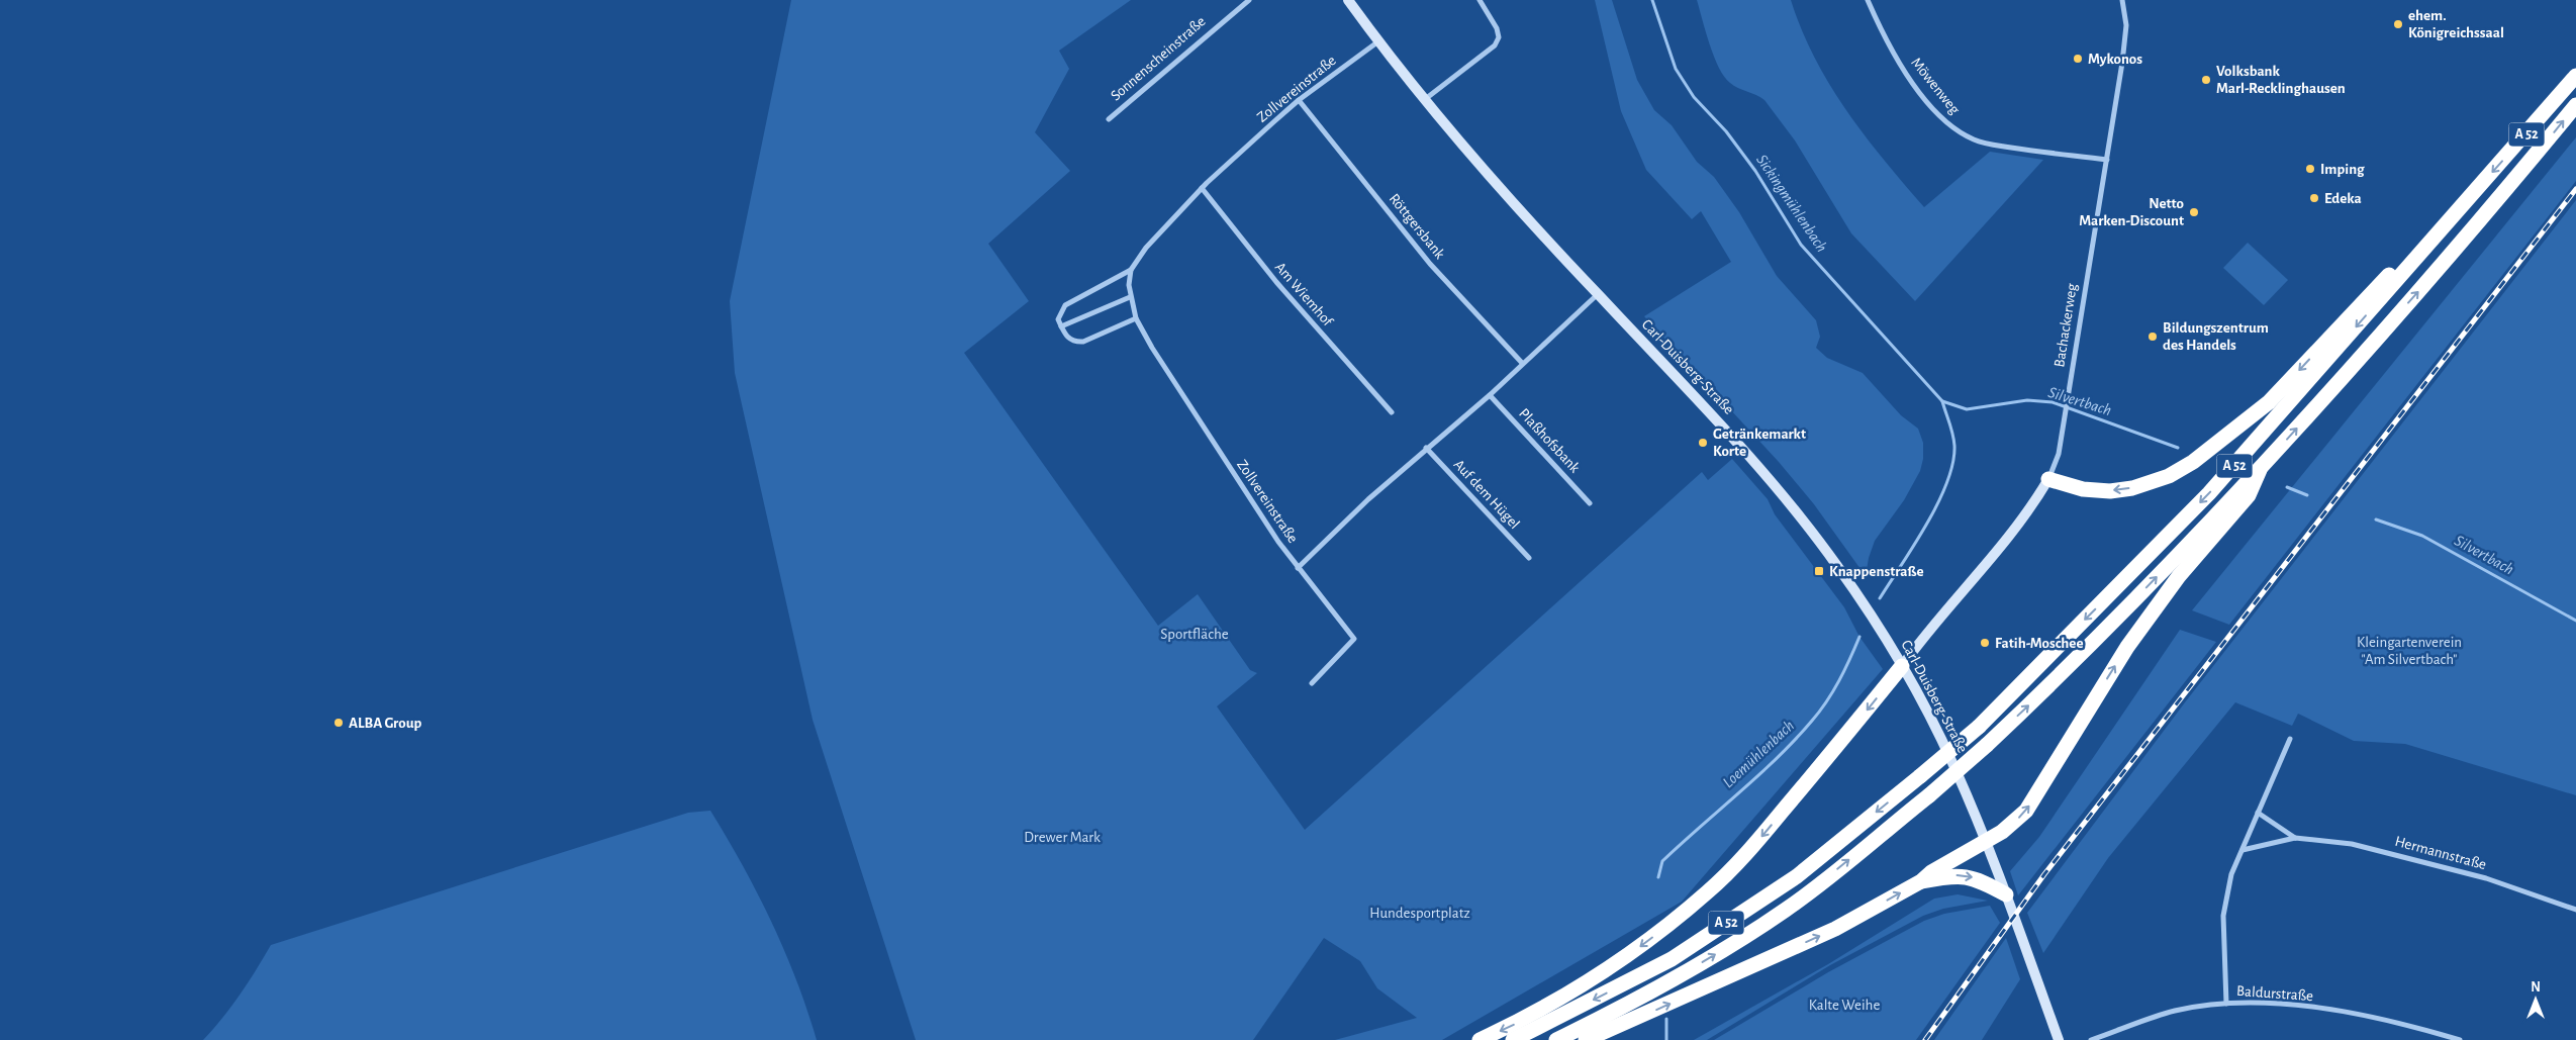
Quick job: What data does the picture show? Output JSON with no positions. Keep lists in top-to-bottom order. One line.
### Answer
{"streets":{"highway":["A 52"],"main road":["Bachackerweg","Carl-Duisberg-Straße"],"street":["Sonnenscheinstraße","Möwenweg","Zollvereinstraße","Röttgersbank","Am Wiemhof","Plaßhofsbank","Auf dem Hügel","Hermannstraße","Baldurstraße"]},"crossings":[["Möwenweg","Bachackerweg"],["Zollvereinstraße","Röttgersbank"],["Zollvereinstraße","Am Wiemhof"],["Zollvereinstraße","Carl-Duisberg-Straße"],["Bachackerweg","Carl-Duisberg-Straße"]],"water":["Sickingmühlenbach","Silvertbach","Loemühlenbach"],"parks":["Sportfläche","Kleingartenverein \"Am Silvertbach\"","Drewer Mark","Hundesportplatz","Kalte Weihe"],"places":{"other":["ehem. Königreichssaal","Mykonos","Volksbank Marl-Recklinghausen","Imping","Edeka","Netto Marken-Discount","Bildungszentrum des Handels","Getränkemarkt Korte","Fatih-Moschee","ALBA Group"],"transit":["Knappenstraße"]},"north":"top"}
